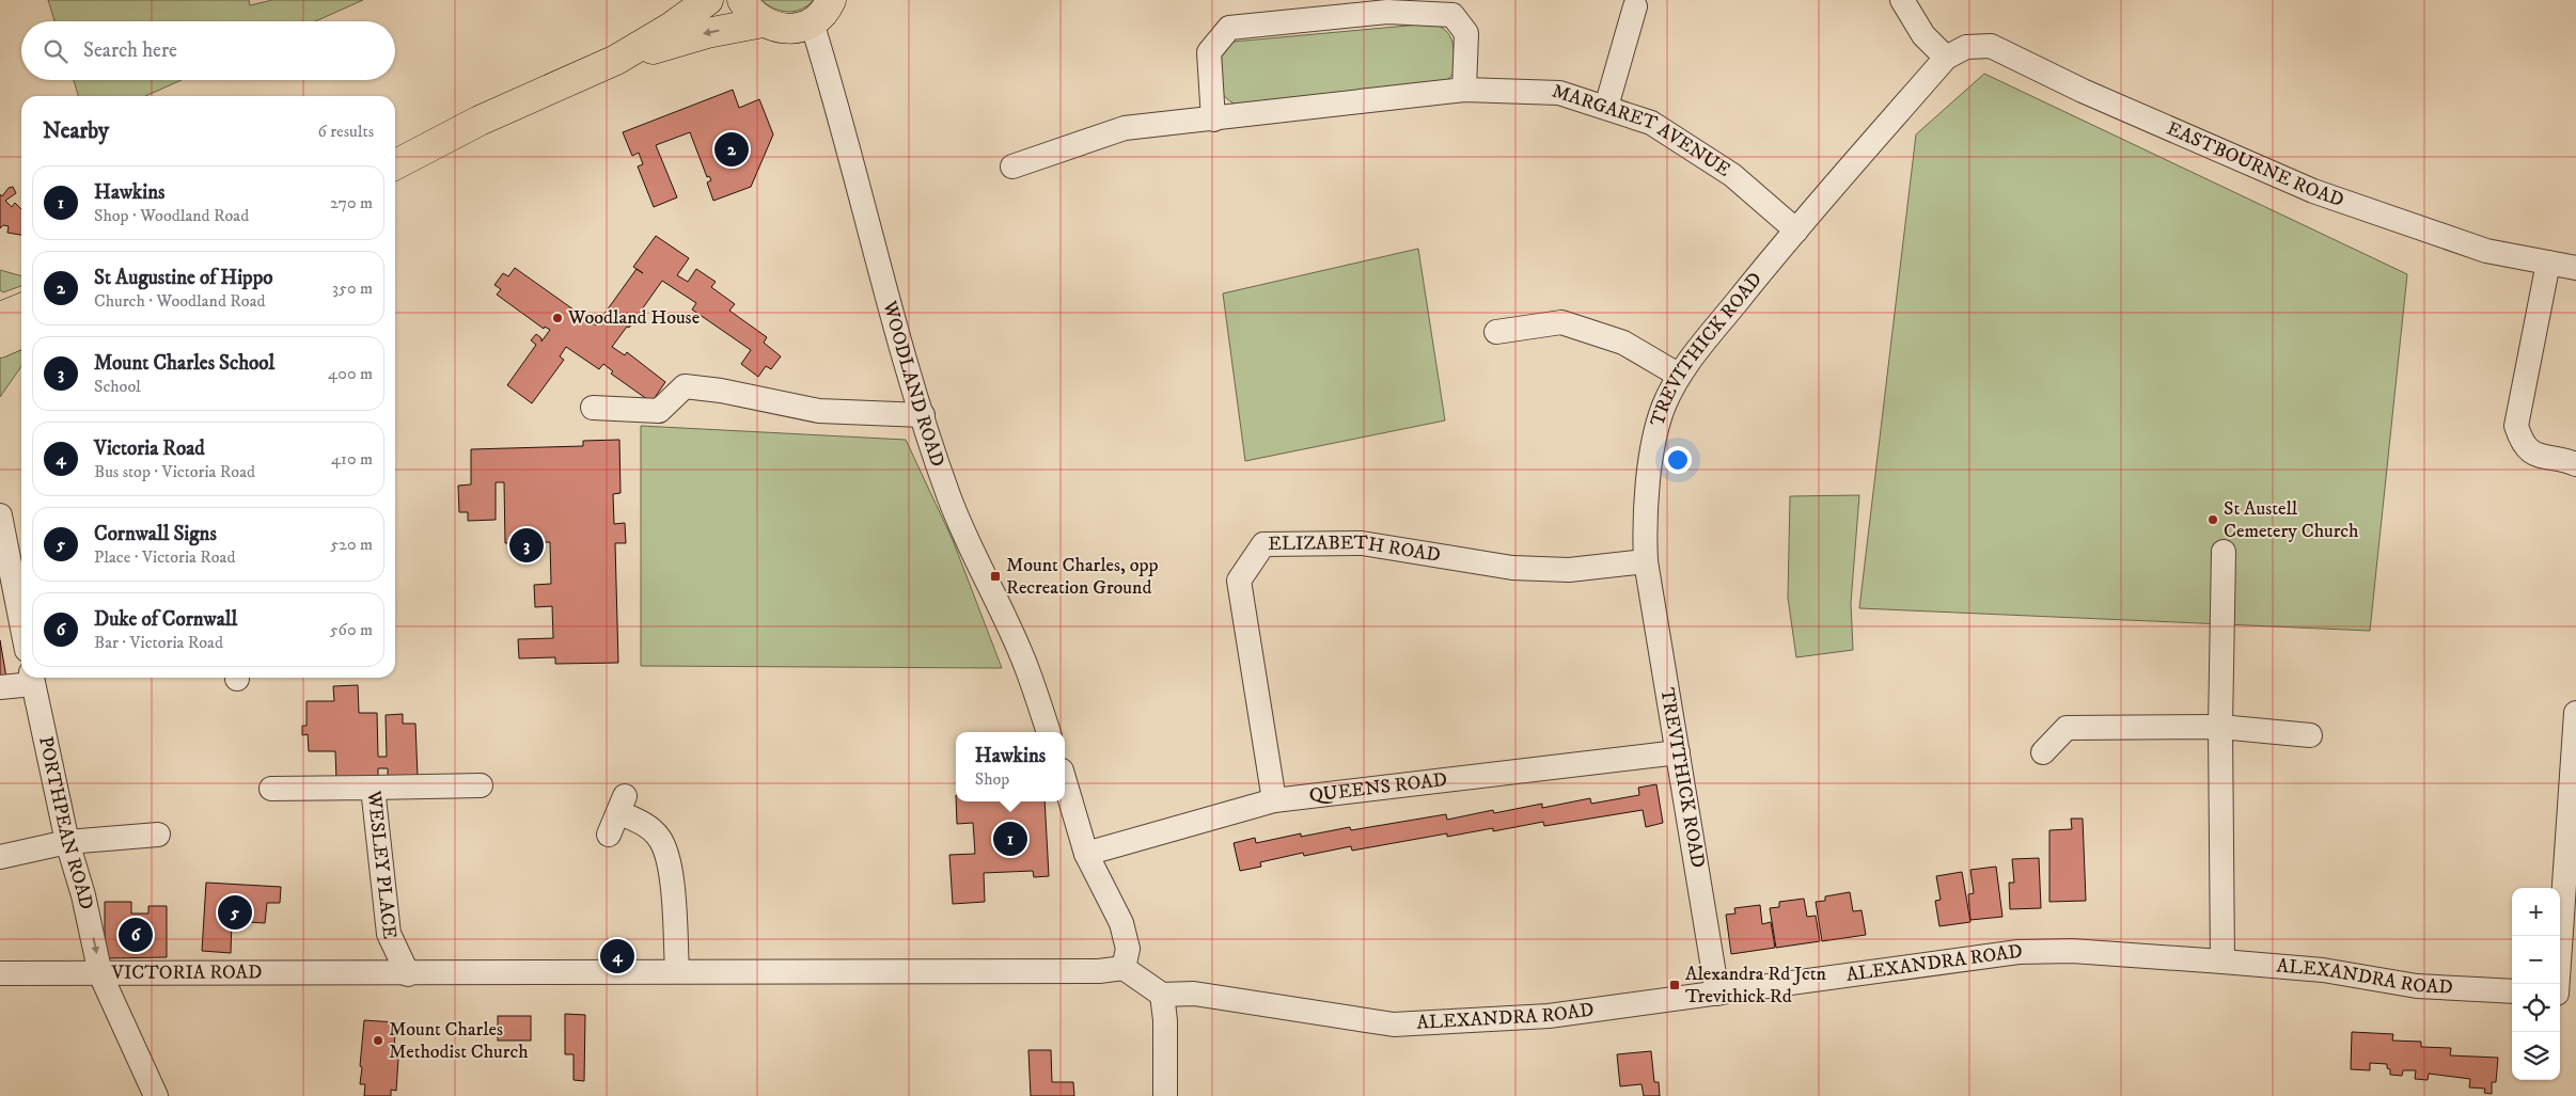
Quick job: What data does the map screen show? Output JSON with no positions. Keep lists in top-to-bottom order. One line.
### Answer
{"streets":{"street":["MARGARET AVENUE","EASTBOURNE ROAD","TREVITHICK ROAD","WOODLAND ROAD","ELIZABETH ROAD","QUEENS ROAD","PORTHPEAN ROAD","WESLEY PLACE","ALEXANDRA ROAD","VICTORIA ROAD"]},"crossings":[["MARGARET AVENUE","TREVITHICK ROAD"],["EASTBOURNE ROAD","TREVITHICK ROAD"],["TREVITHICK ROAD","ELIZABETH ROAD"],["TREVITHICK ROAD","QUEENS ROAD"],["TREVITHICK ROAD","ALEXANDRA ROAD"],["ELIZABETH ROAD","QUEENS ROAD"],["PORTHPEAN ROAD","VICTORIA ROAD"],["WESLEY PLACE","VICTORIA ROAD"]],"places":{"other":["Woodland House","St Austell Cemetery Church","Mount Charles Methodist Church"],"transit":["Mount Charles, opp Recreation Ground","Alexandra Rd Jctn Trevithick Rd"]},"page":{"search":"Search here","heading":["Nearby","6 results"],"pins":["2","3","1","5","6","4"],"list":[{"mark":"1","name":"Hawkins","note":"Shop · Woodland Road","value":"270 m"},{"mark":"2","name":"St Augustine of Hippo","note":"Church · Woodland Road","value":"350 m"},{"mark":"3","name":"Mount Charles School","note":"School","value":"400 m"},{"mark":"4","name":"Victoria Road","note":"Bus stop · Victoria Road","value":"410 m"},{"mark":"5","name":"Cornwall Signs","note":"Place · Victoria Road","value":"520 m"},{"mark":"6","name":"Duke of Cornwall","note":"Bar · Victoria Road","value":"560 m"}],"popup":["Hawkins","Shop"],"map_buttons":["+","−"]}}
